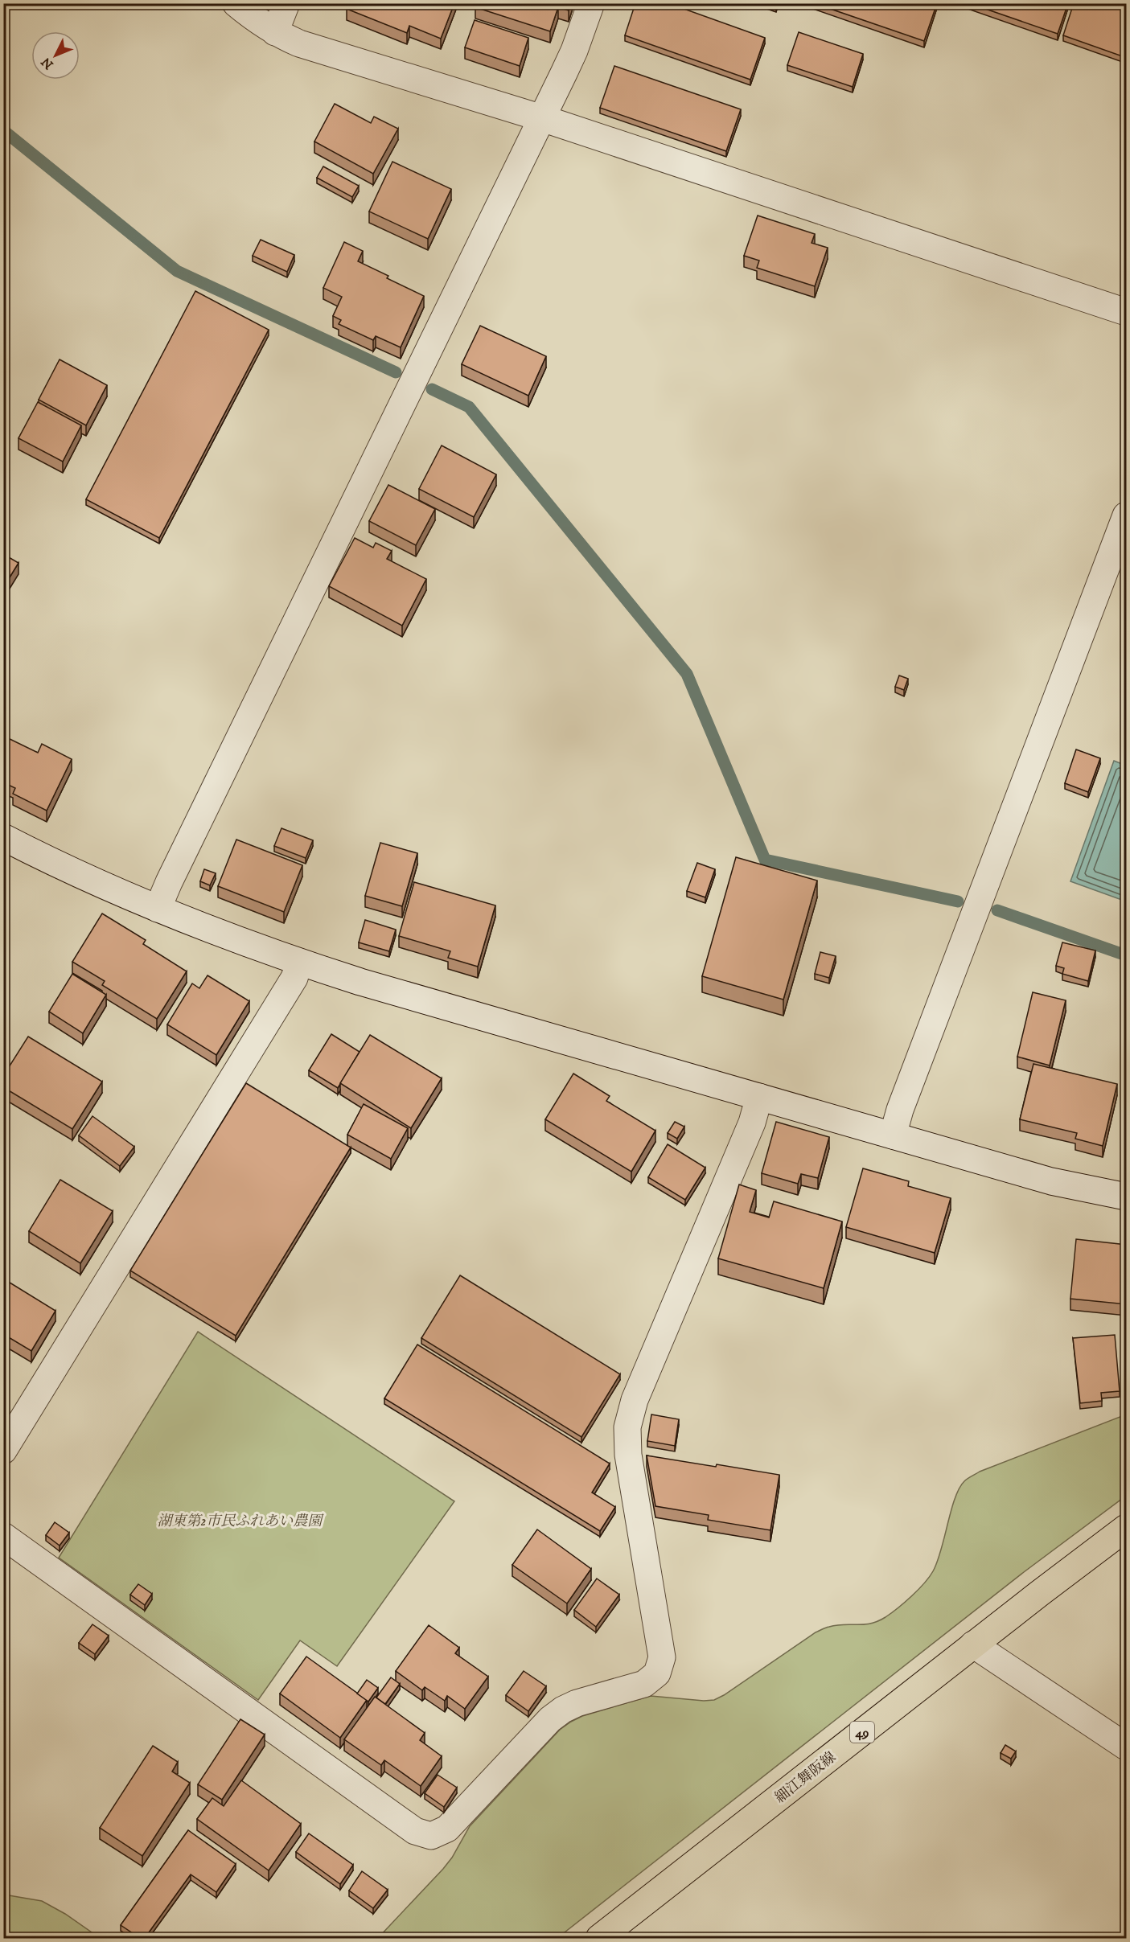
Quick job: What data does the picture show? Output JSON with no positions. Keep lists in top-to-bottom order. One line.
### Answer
{"streets":{"main road":["49","細江舞阪線"]},"parks":["湖東第2市民ふれあい農園"],"north":"bottom left"}
